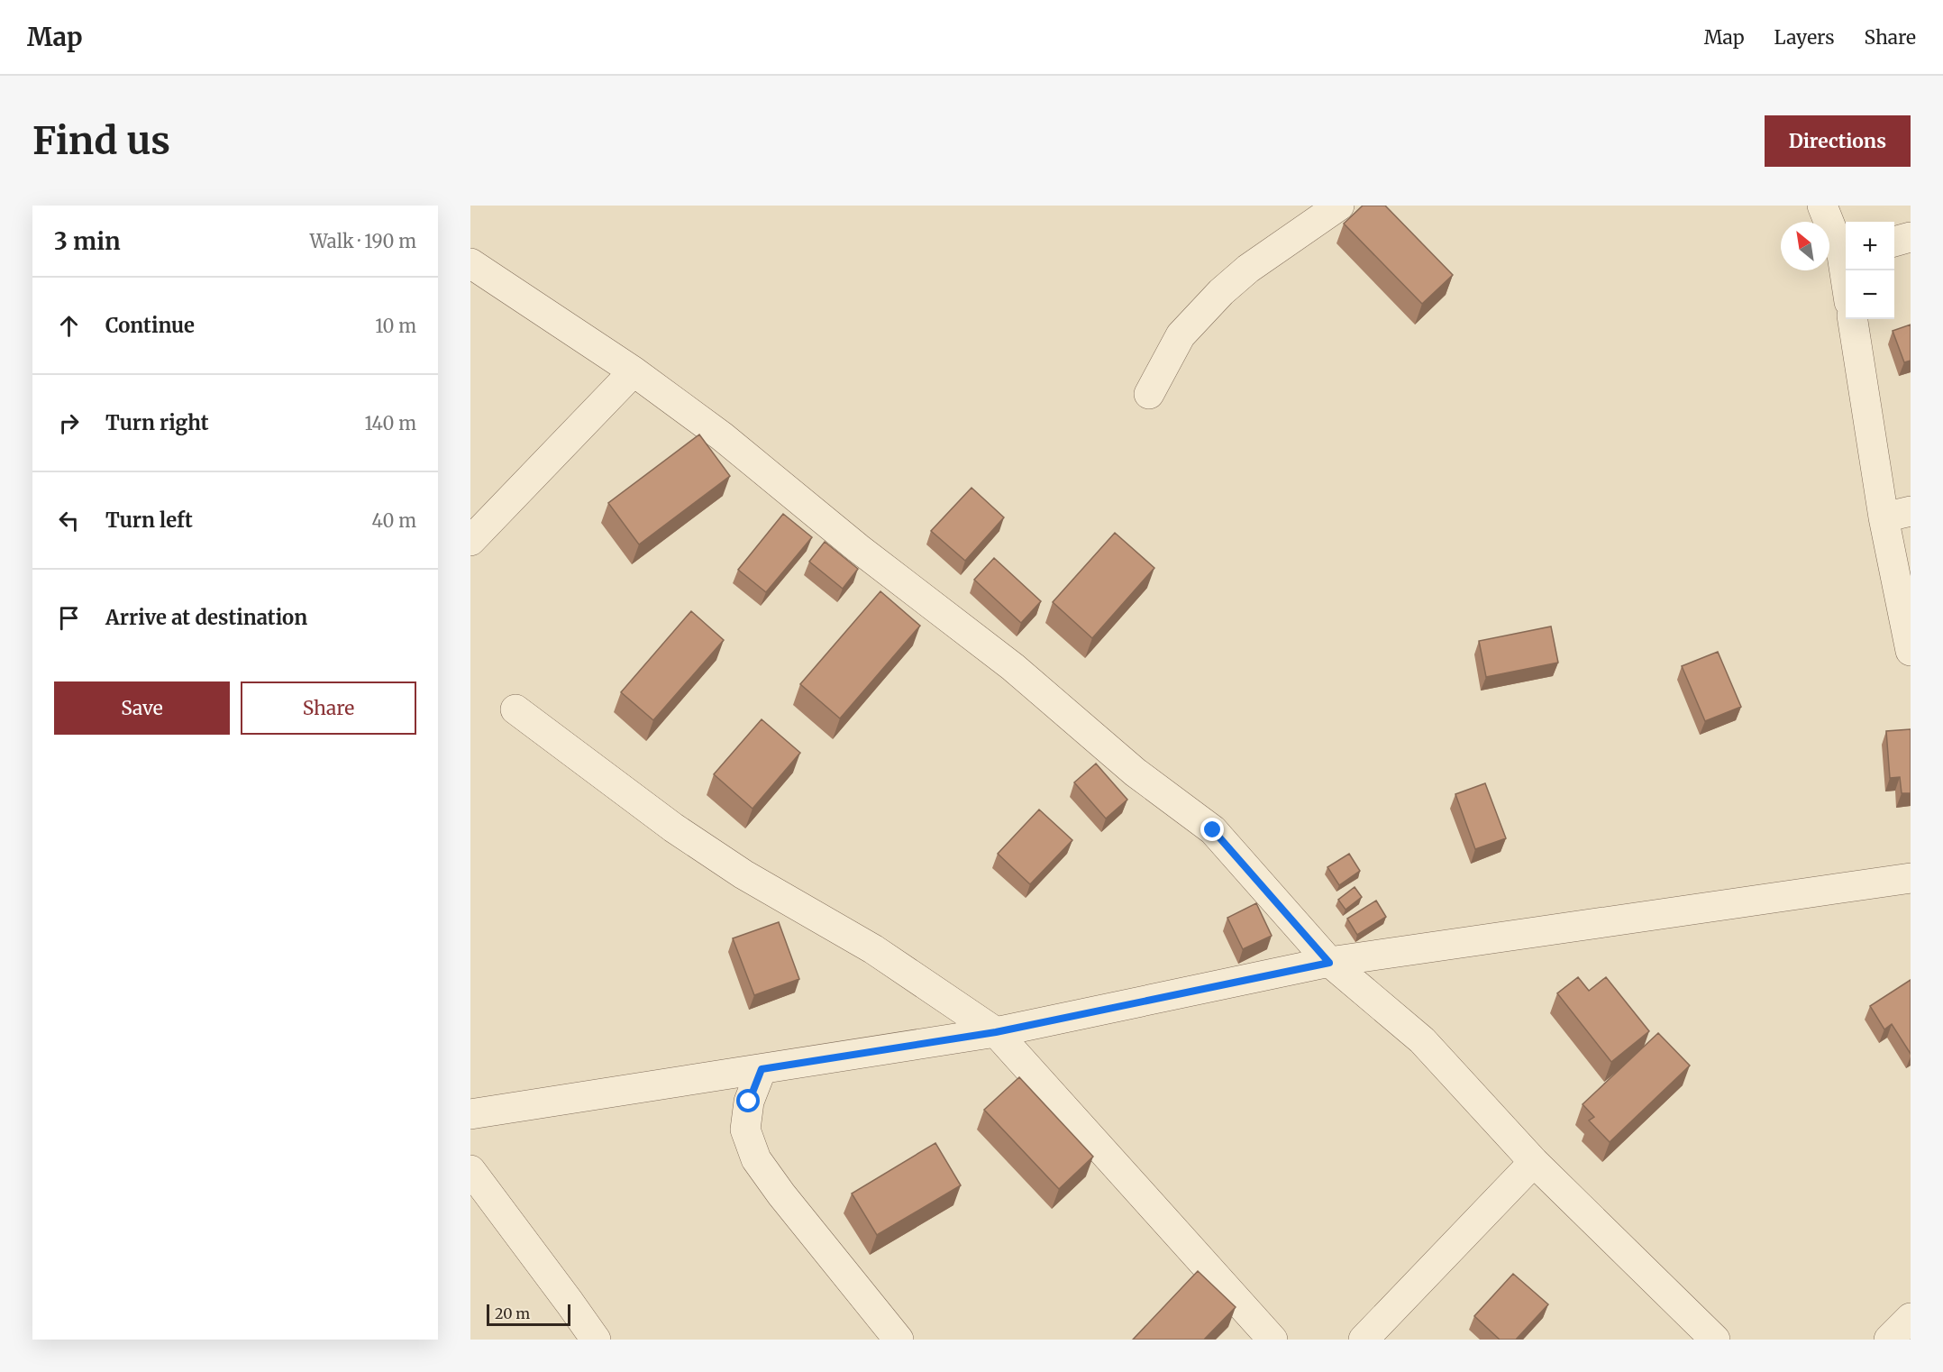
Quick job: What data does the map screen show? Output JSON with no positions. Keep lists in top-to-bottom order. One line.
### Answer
{"scale_bar":"20 m","north":"top left","page":{"header":"Map","nav":["Map","Layers","Share"],"buttons":["Directions",["Save","Share"]],"title":"Find us","heading":["3 min","Walk · 190 m"],"map_buttons":["+","−"],"list":[["Continue","10 m"],["Turn right","140 m"],["Turn left","40 m"],"Arrive at destination"],"scale":"20 m"}}
